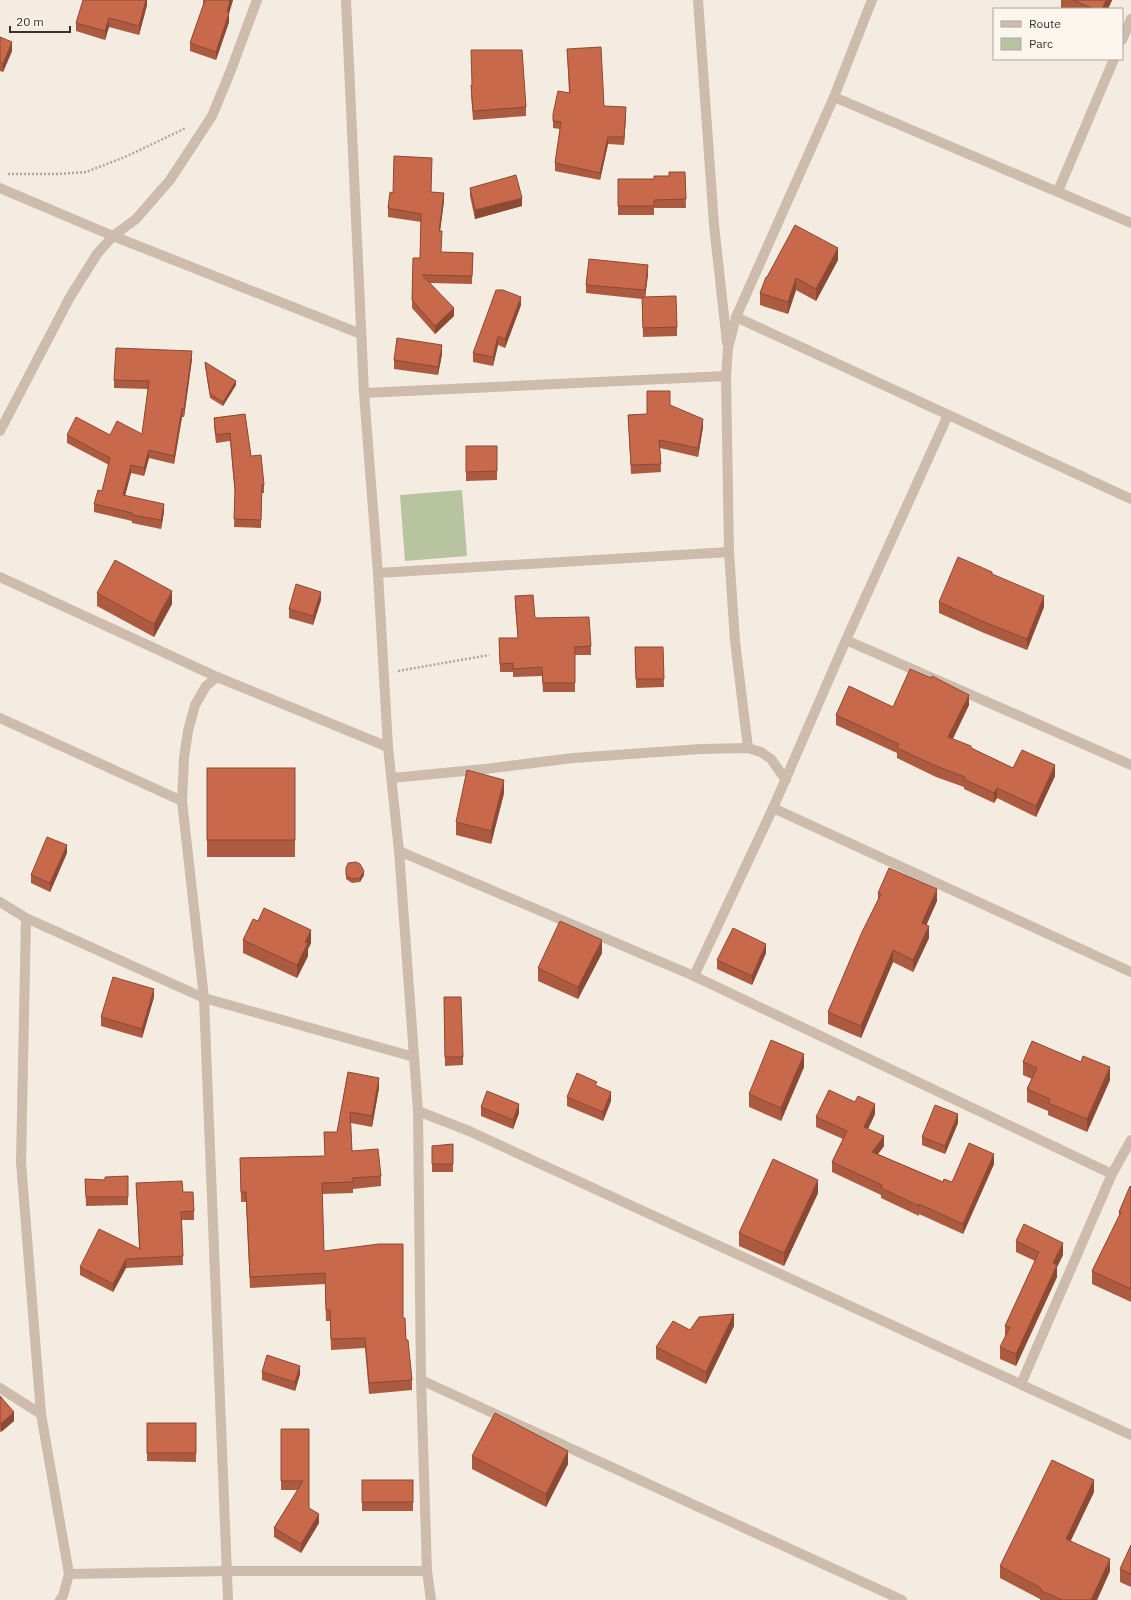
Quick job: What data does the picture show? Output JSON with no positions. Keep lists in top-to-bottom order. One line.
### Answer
{"legend":["Route","Parc"],"scale_bar":"20 m"}
